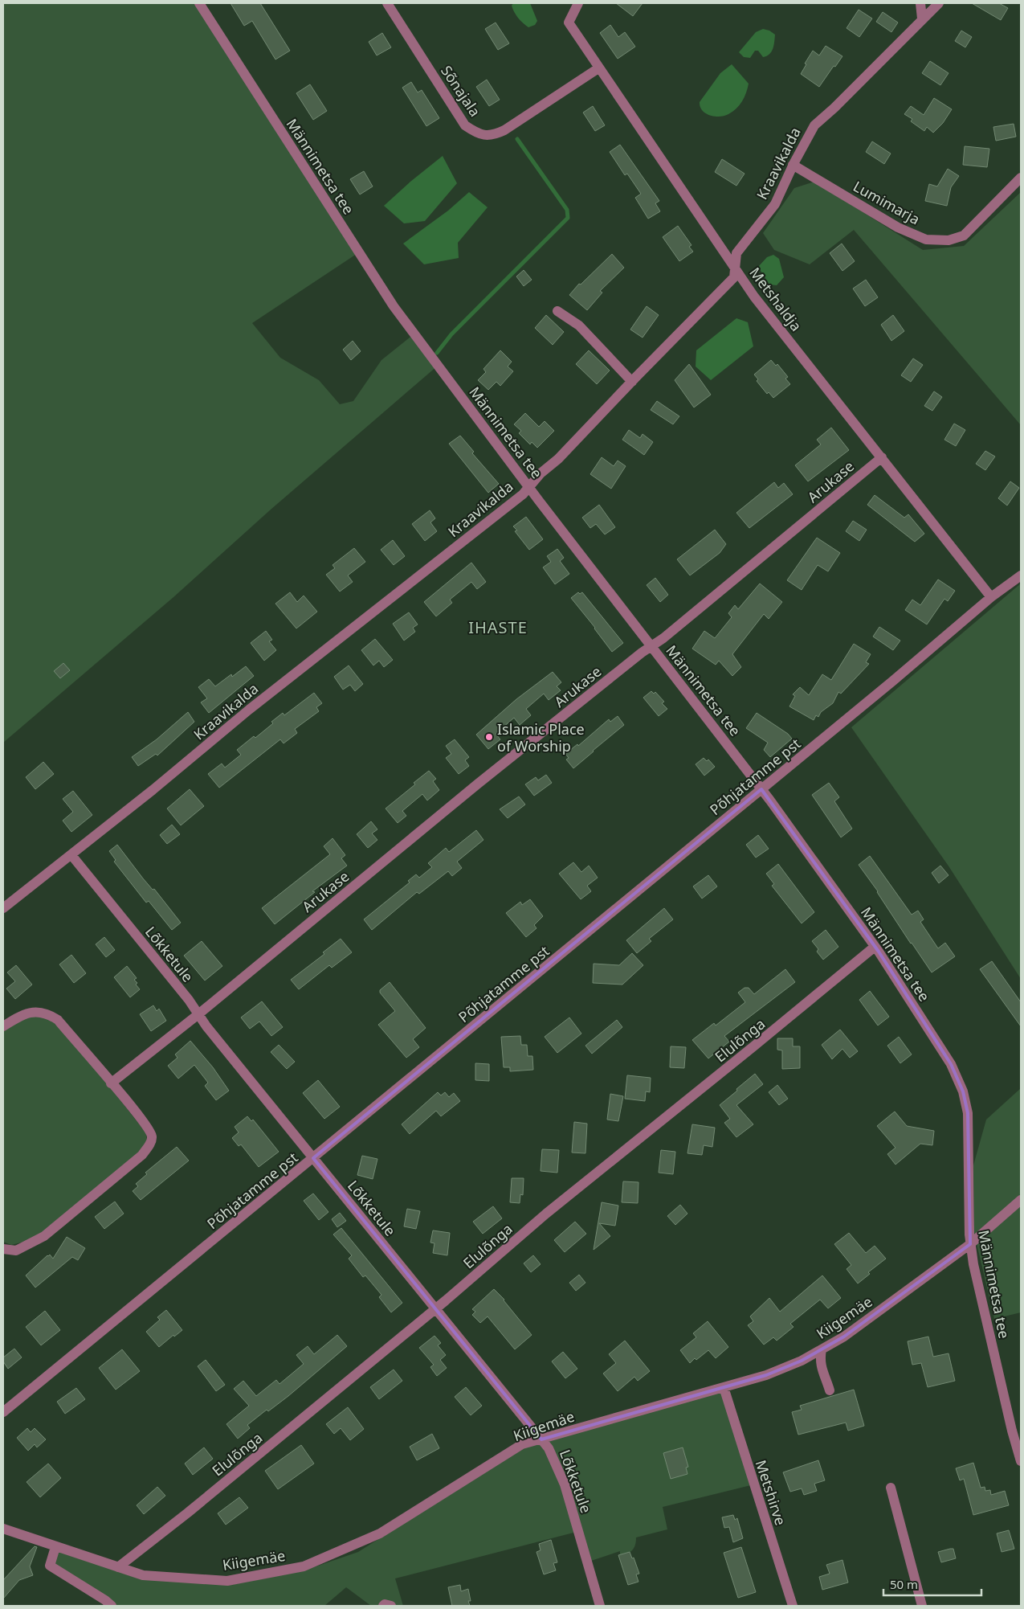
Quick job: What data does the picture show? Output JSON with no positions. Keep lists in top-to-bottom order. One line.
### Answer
{"streets":{"street":["Sõnajala","Kraavikalda","Männimetsa tee","Lumimarja","Metshaldja","Arukase","Põhjatamme pst","Lõkketule","Elulõnga","Kiigemäe","Metshirve"]},"crossings":[["Sõnajala","Metshaldja"],["Kraavikalda","Männimetsa tee"],["Kraavikalda","Lumimarja"],["Kraavikalda","Metshaldja"],["Kraavikalda","Lõkketule"],["Männimetsa tee","Arukase"],["Männimetsa tee","Põhjatamme pst"],["Männimetsa tee","Elulõnga"],["Männimetsa tee","Kiigemäe"],["Metshaldja","Arukase"],["Metshaldja","Põhjatamme pst"],["Arukase","Lõkketule"],["Põhjatamme pst","Lõkketule"],["Lõkketule","Elulõnga"],["Lõkketule","Kiigemäe"],["Elulõnga","Kiigemäe"],["Kiigemäe","Metshirve"]],"districts":["IHASTE"],"places":["Islamic Place of Worship"],"scale_bar":"50 m"}
